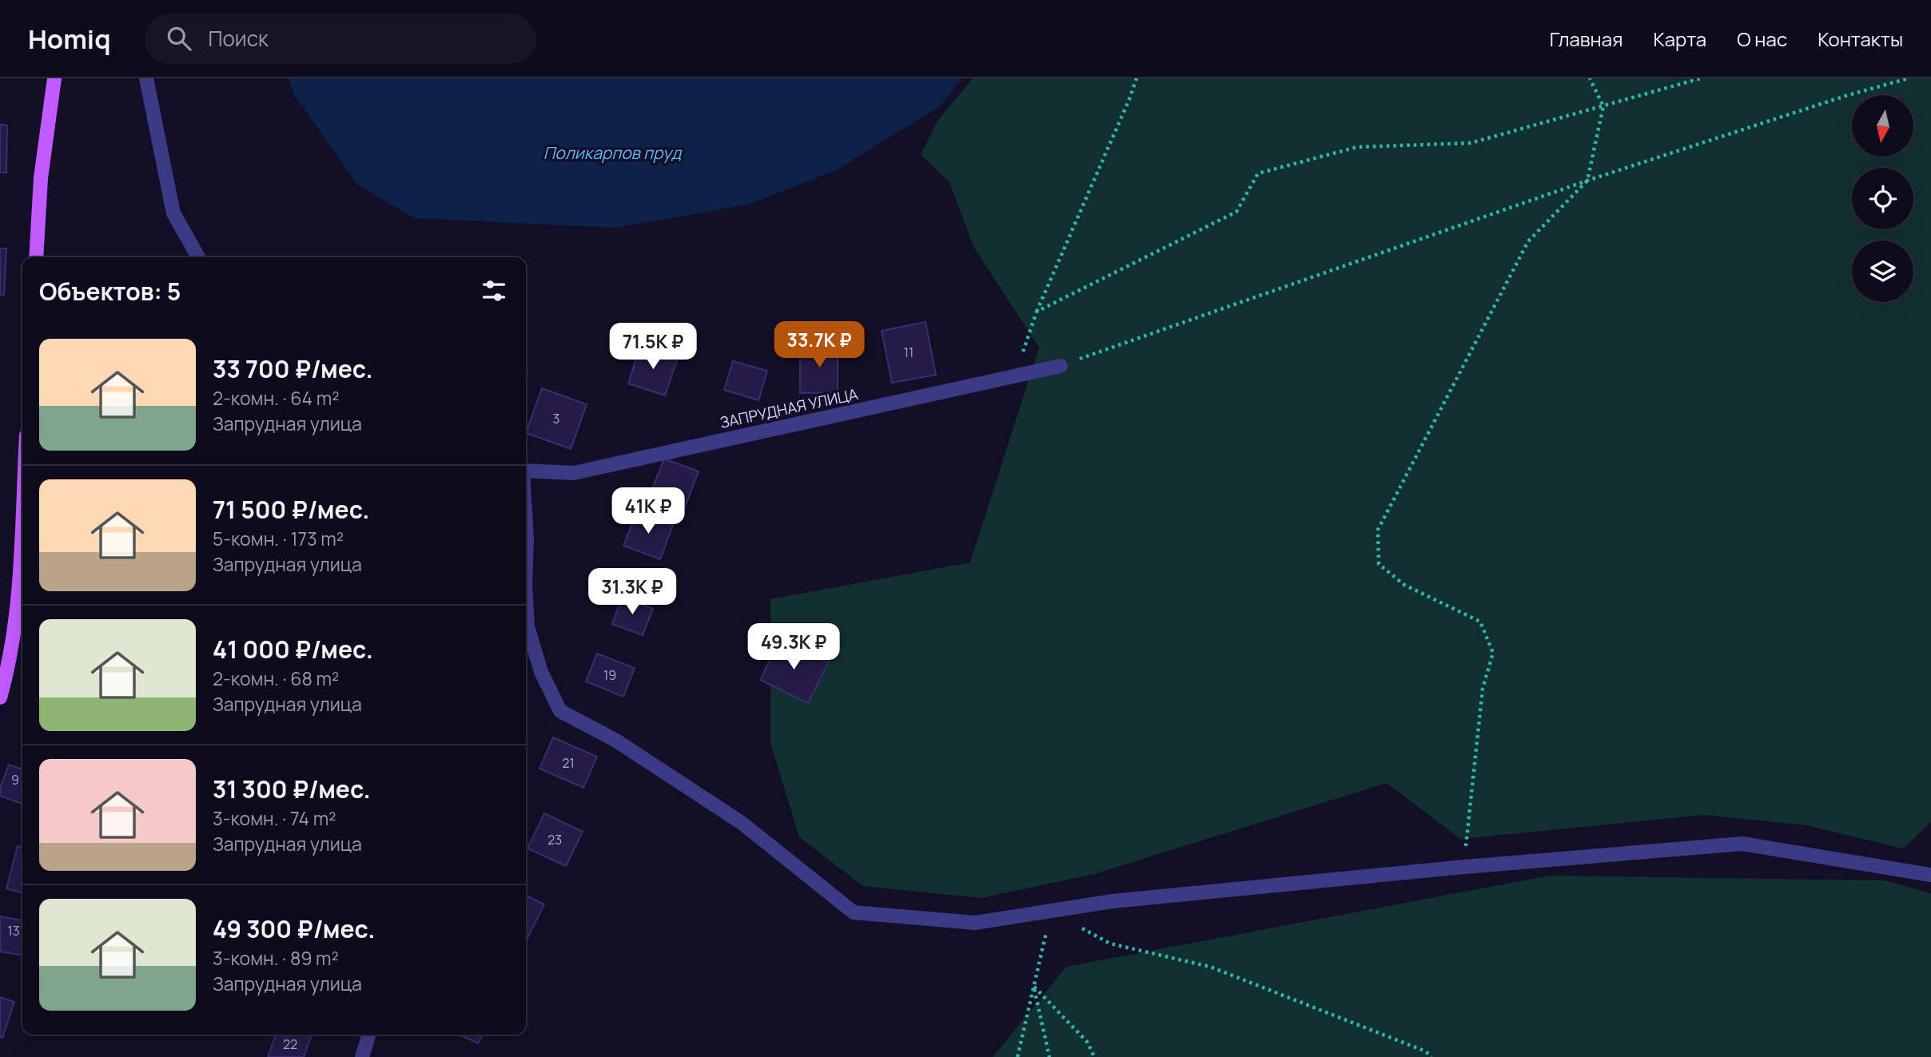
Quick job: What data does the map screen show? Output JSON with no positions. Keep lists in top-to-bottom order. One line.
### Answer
{"streets":{"street":["ЗАПРУДНАЯ УЛИЦА"]},"water":["Поликарпов пруд"],"house_numbers":["11","3","19","21","9","23","13","22"],"north":"bottom","page":{"header":"Homiq","search":"Поиск","nav":["Главная","Карта","О нас","Контакты"],"heading":"Объектов: 5","price":["33.7K ₽","71.5K ₽","41K ₽","31.3K ₽","49.3K ₽"],"list":[{"name":"33 700 ₽/мес.","note":"2-комн. · 64 m² · Запрудная улица"},{"name":"71 500 ₽/мес.","note":"5-комн. · 173 m² · Запрудная улица"},{"name":"41 000 ₽/мес.","note":"2-комн. · 68 m² · Запрудная улица"},{"name":"31 300 ₽/мес.","note":"3-комн. · 74 m² · Запрудная улица"},{"name":"49 300 ₽/мес.","note":"3-комн. · 89 m² · Запрудная улица"}]}}
